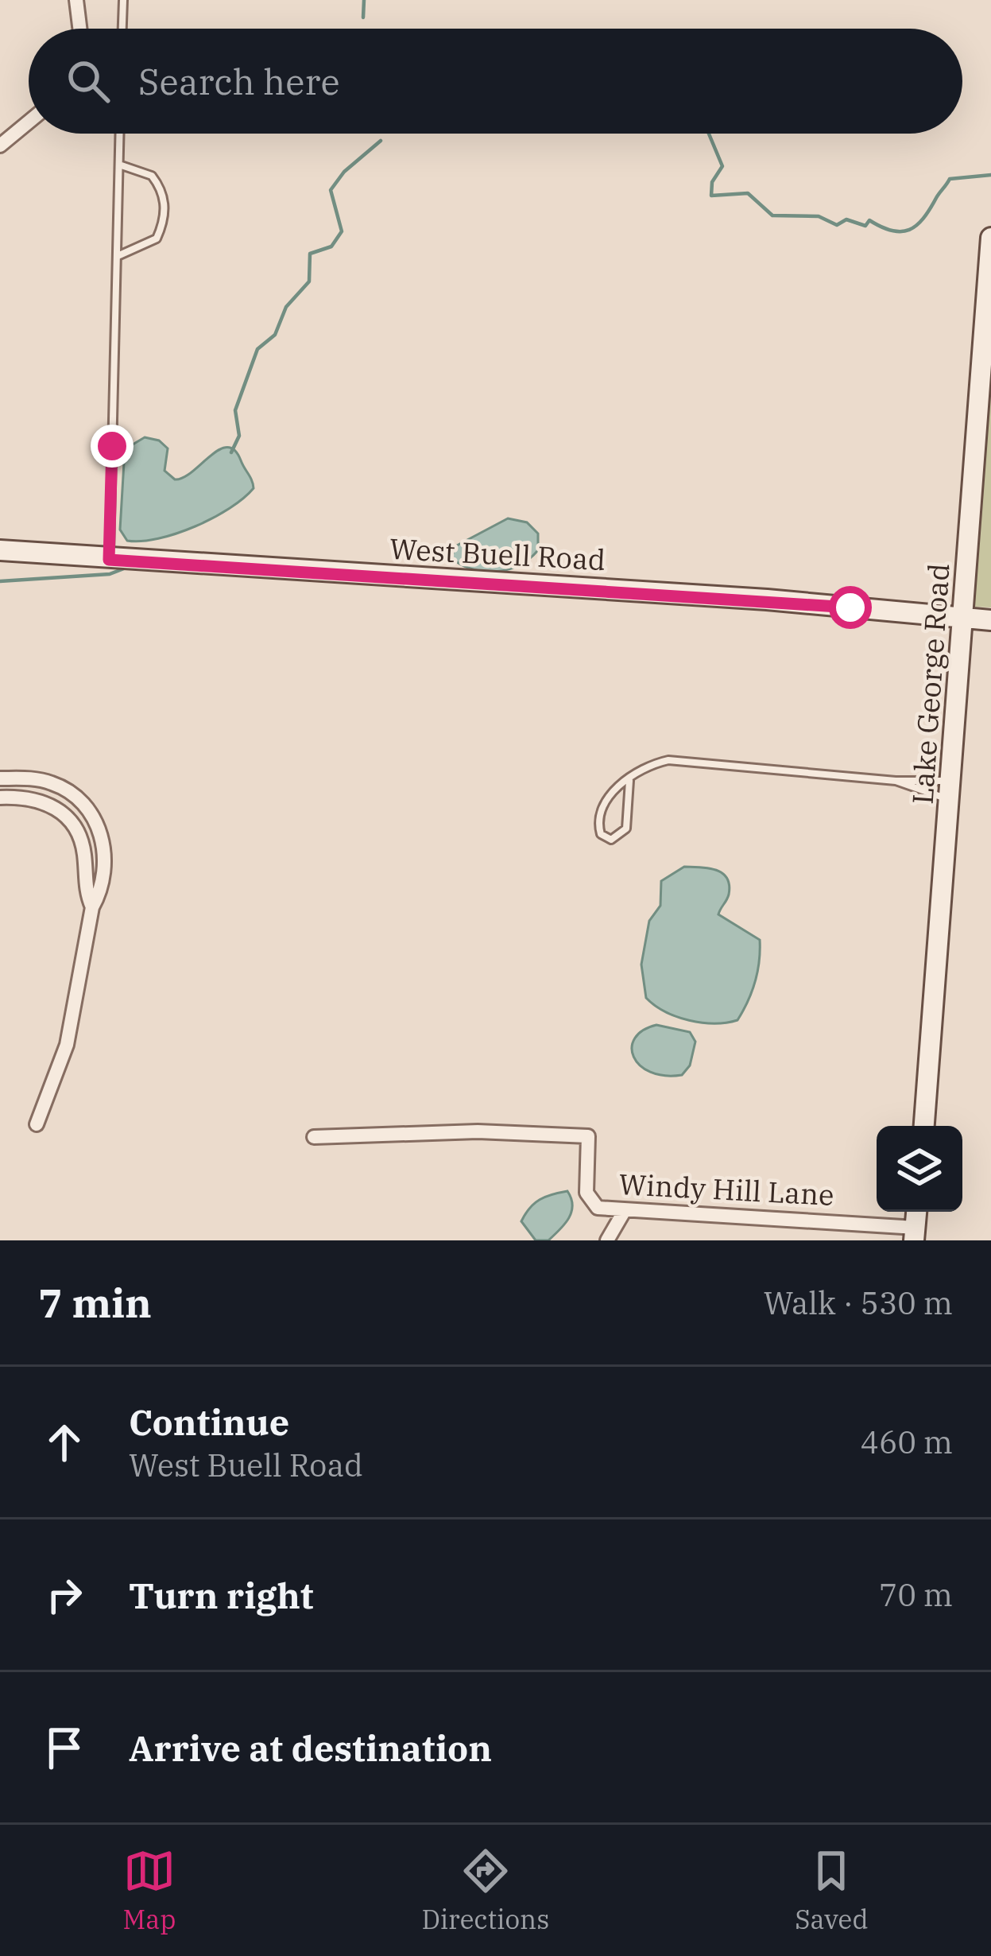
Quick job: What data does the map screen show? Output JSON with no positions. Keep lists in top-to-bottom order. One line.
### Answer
{"streets":{"street":["West Buell Road","Lake George Road","Windy Hill Lane"]},"crossings":[["West Buell Road","Lake George Road"]],"page":{"search":"Search here","heading":["7 min","Walk · 530 m"],"list":[["Continue","West Buell Road","460 m"],["Turn right","70 m"],"Arrive at destination"],"nav":["Map","Directions","Saved"]}}
